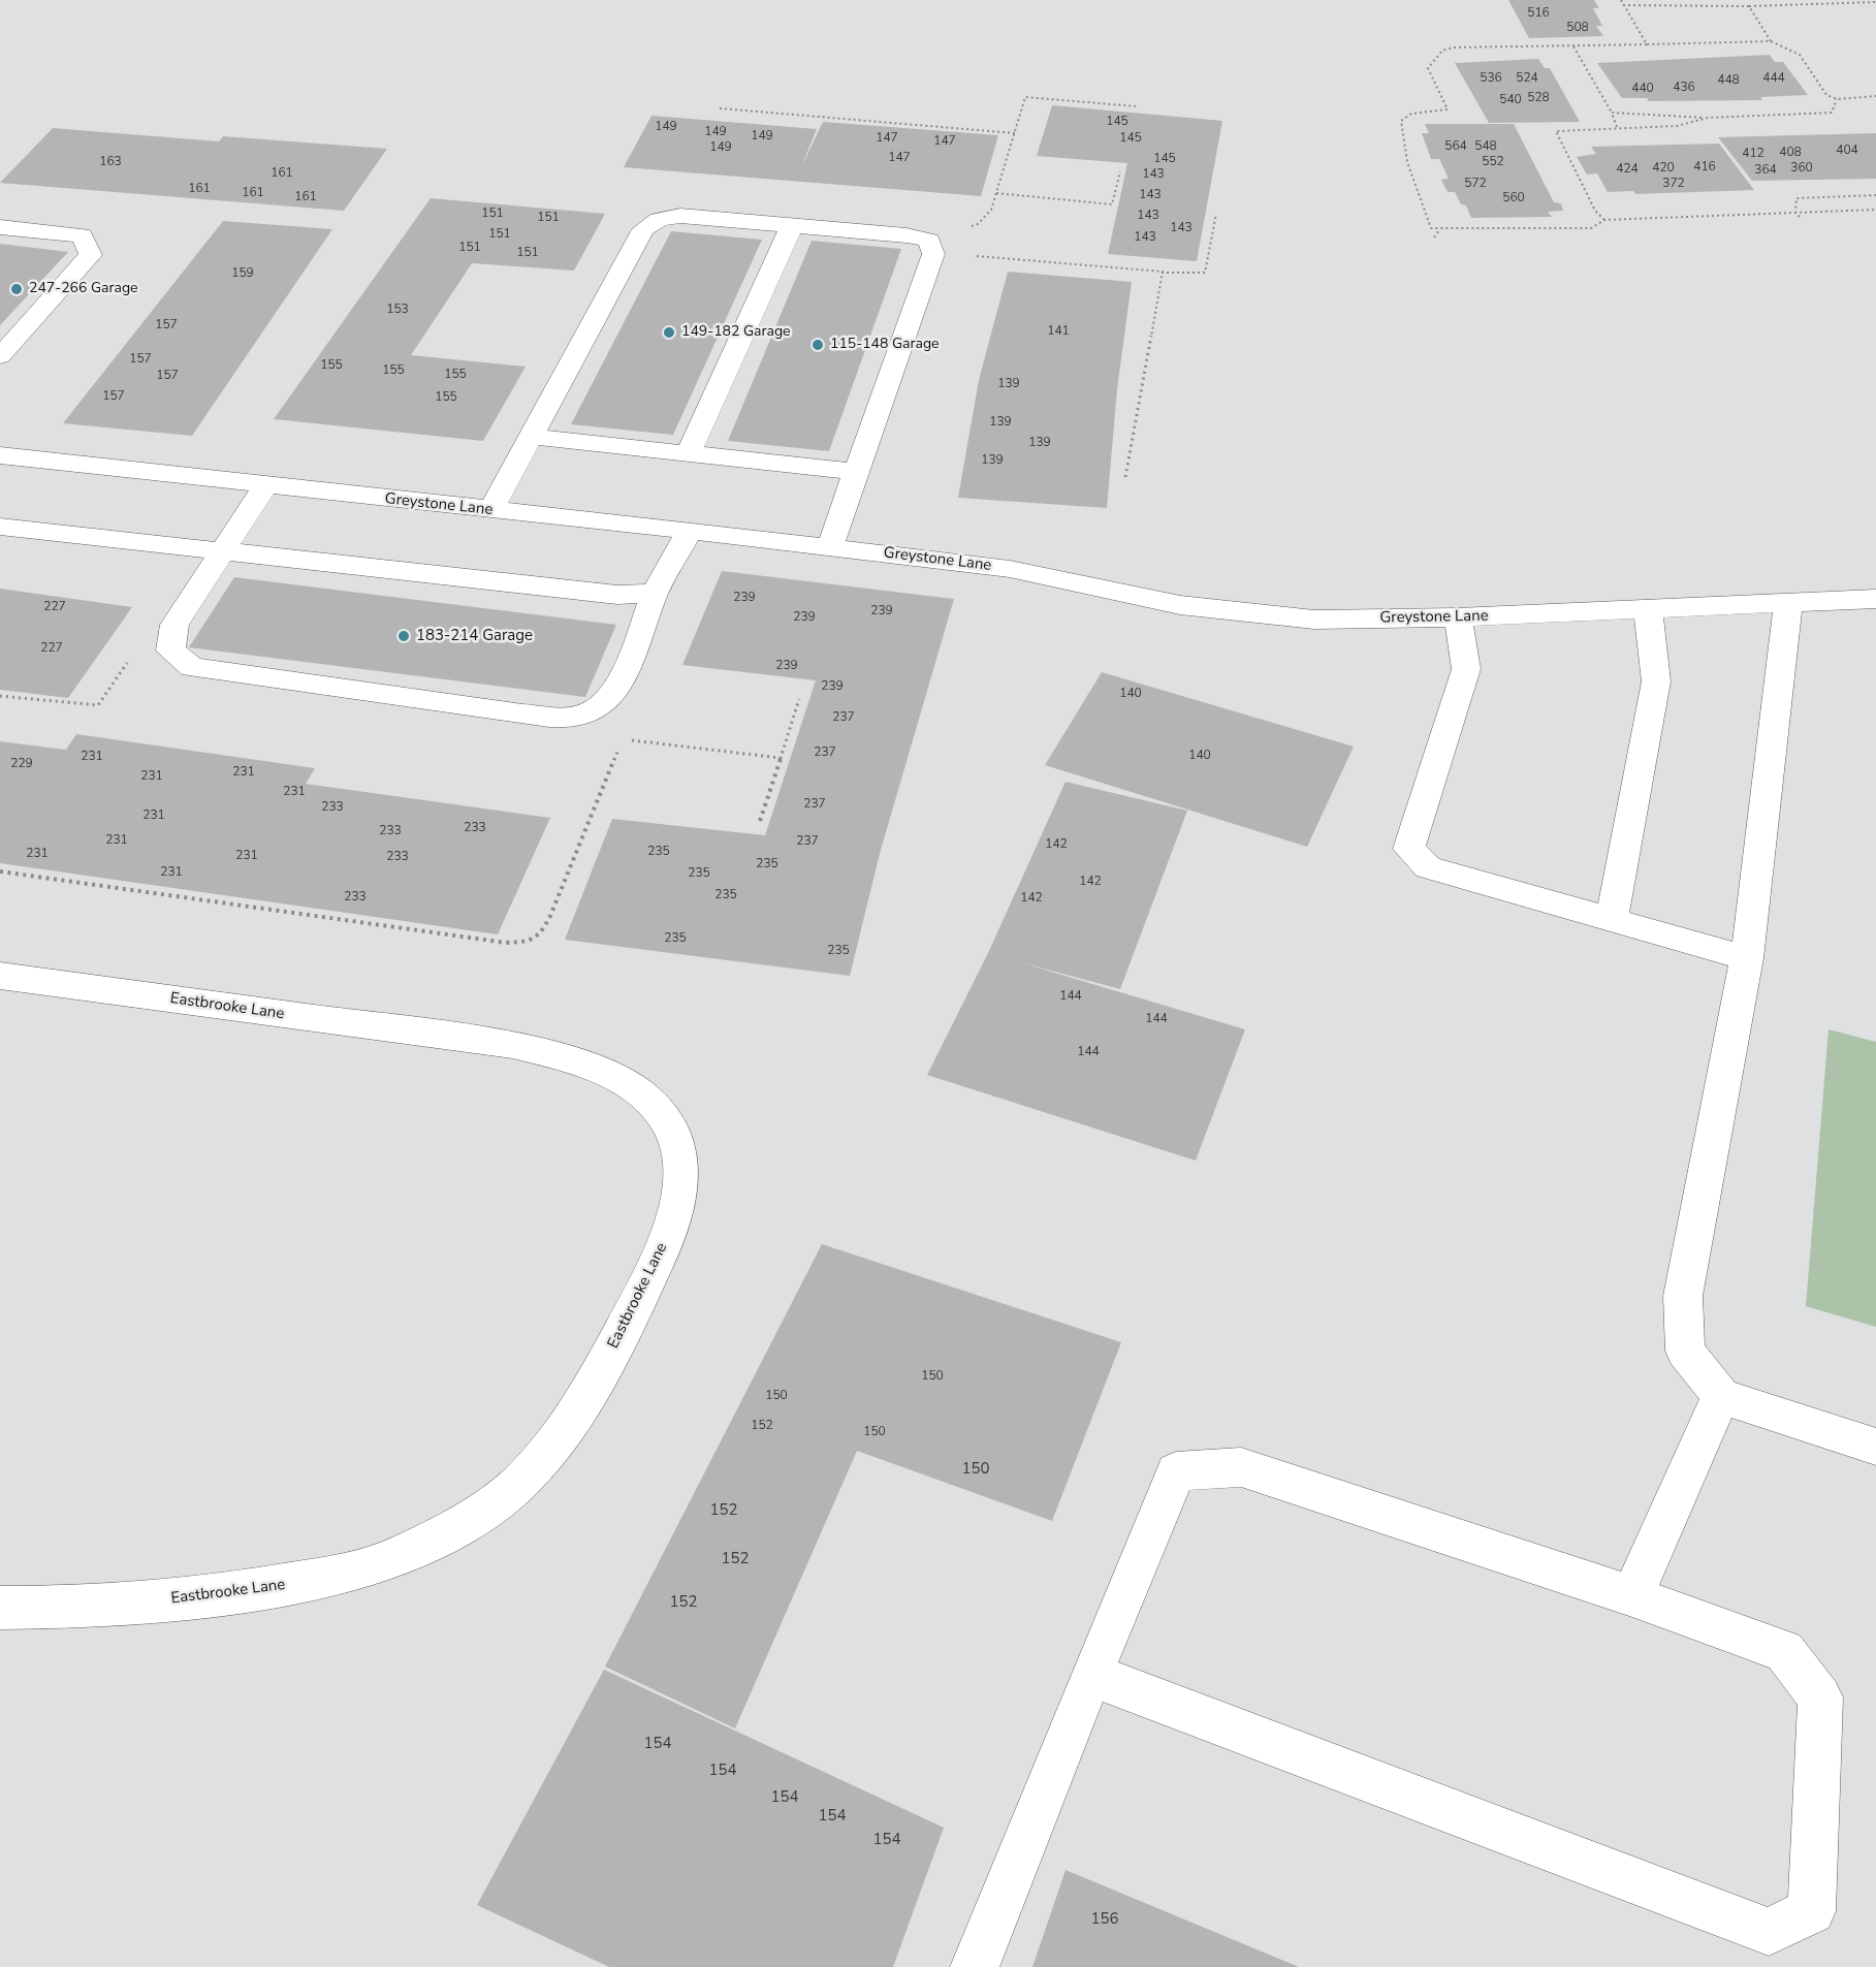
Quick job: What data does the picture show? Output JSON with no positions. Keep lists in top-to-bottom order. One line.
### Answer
{"streets":{"street":["Greystone Lane","Eastbrooke Lane"]},"places":["247-266 Garage","149-182 Garage","115-148 Garage","183-214 Garage"],"house_numbers":["516","508","536","524","444","448","436","440","528","540","145","149","149","149","147","145","147","564","548","149","404","408","412","147","145","163","552","416","420","360","424","364","161","143","572","372","161","161","143","161","560","151","143","151","143","151","143","151","151","159","153","157","141","157","155","155","155","157","139","157","155","139","139","139","239","227","239","239","227","239","239","140","237","237","140","231","229","231","231","231","237","233","231","233","233","231","237","142","235","231","231","233","235","231","235","142","235","233","142","235","235","144","144","144","150","150","152","150","150","152","152","152","154","154","154","154","154","156"]}
